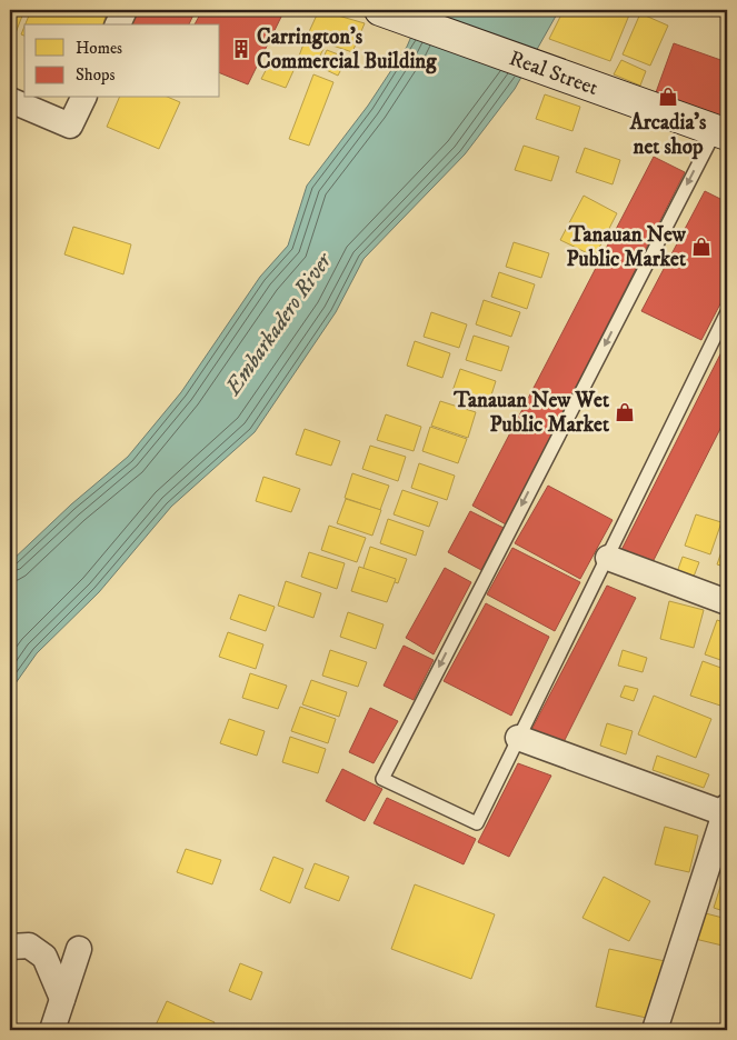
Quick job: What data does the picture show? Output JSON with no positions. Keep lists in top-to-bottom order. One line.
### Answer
{"streets":{"main road":["Real Street"]},"water":["Embarkadero River"],"places":{"building":["Carrington's Commercial Building"],"shop":["Arcadia's net shop","Tanauan New Public Market","Tanauan New Wet Public Market"]},"legend":["Homes","Shops"]}
